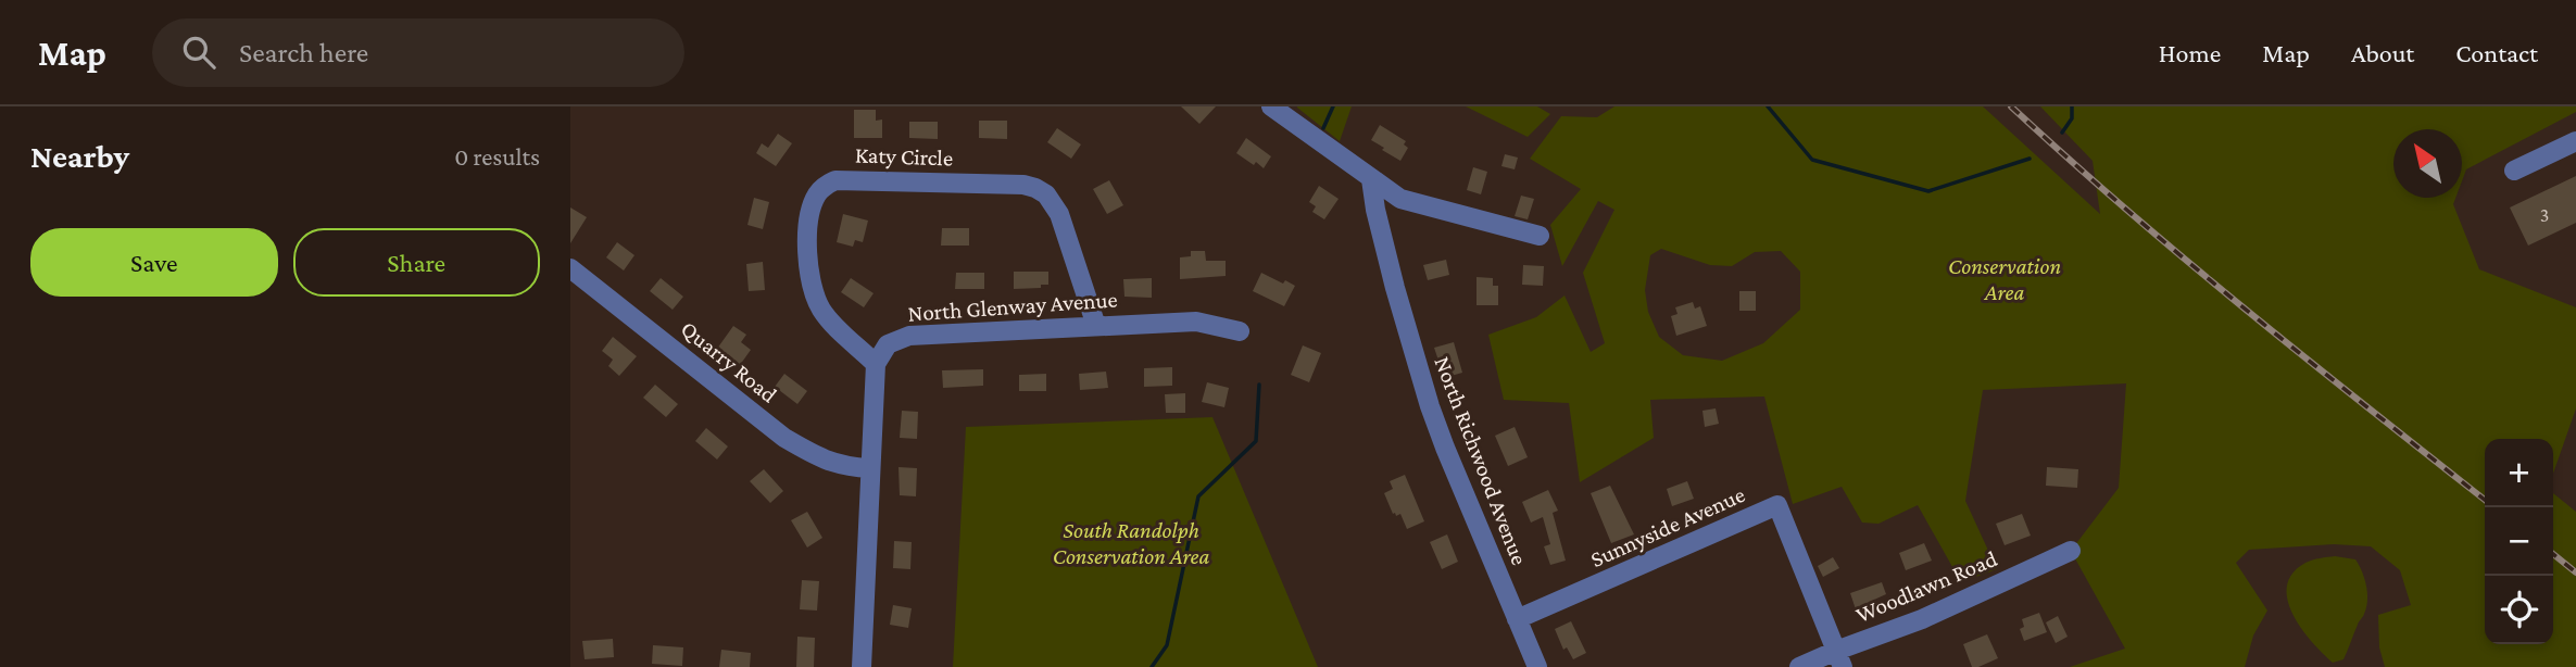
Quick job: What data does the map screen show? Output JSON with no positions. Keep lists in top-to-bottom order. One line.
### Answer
{"streets":{"street":["Katy Circle","North Glenway Avenue","Quarry Road","North Richwood Avenue","Sunnyside Avenue","Woodlawn Road"]},"crossings":[["Katy Circle","North Glenway Avenue"],["North Richwood Avenue","Sunnyside Avenue"],["Sunnyside Avenue","Woodlawn Road"]],"parks":["Conservation Area","South Randolph Conservation Area"],"house_numbers":["3"],"north":"top left","page":{"header":"Map","search":"Search here","nav":["Home","Map","About","Contact"],"heading":["Nearby","0 results"],"buttons":["Save","Share"],"map_buttons":["+","−"]}}
